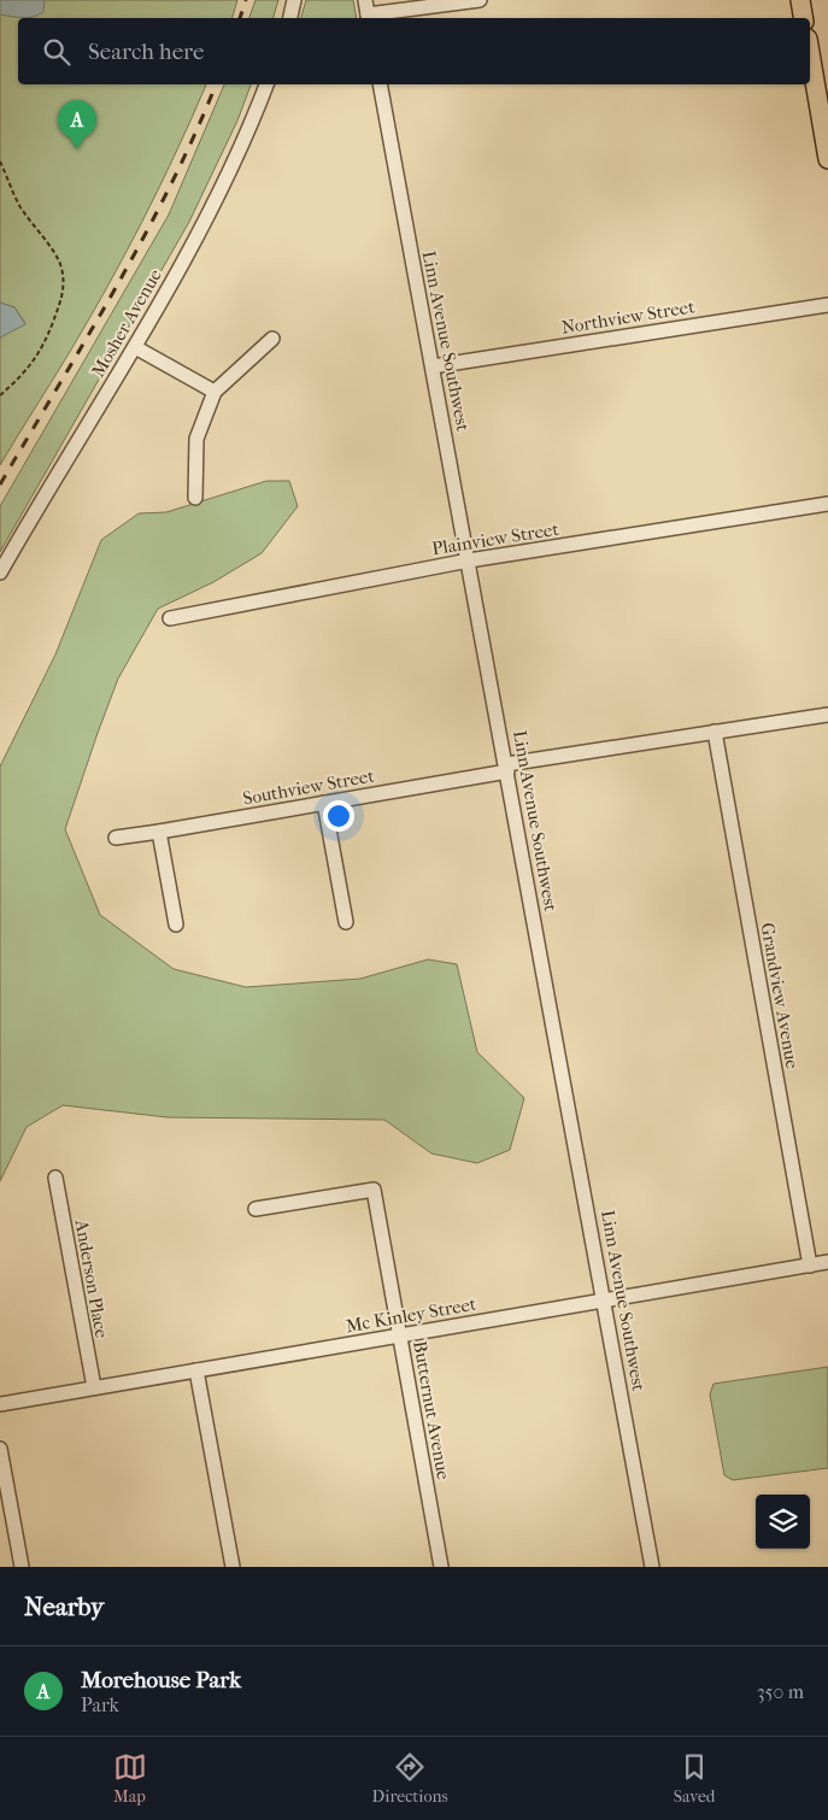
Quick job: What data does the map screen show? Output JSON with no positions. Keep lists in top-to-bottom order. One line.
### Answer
{"streets":{"street":["Northview Street","Mosher Avenue","Linn Avenue Southwest","Plainview Street","Southview Street","Grandview Avenue","Anderson Place","Mc Kinley Street","Butternut Avenue"]},"crossings":[["Northview Street","Linn Avenue Southwest"],["Linn Avenue Southwest","Plainview Street"],["Linn Avenue Southwest","Southview Street"],["Linn Avenue Southwest","Mc Kinley Street"],["Southview Street","Grandview Avenue"],["Grandview Avenue","Mc Kinley Street"],["Anderson Place","Mc Kinley Street"],["Mc Kinley Street","Butternut Avenue"]],"page":{"search":"Search here","pins":"A","heading":"Nearby","list":[{"mark":"A","name":"Morehouse Park","note":"Park","value":"350 m"}],"nav":["Map","Directions","Saved"]}}
